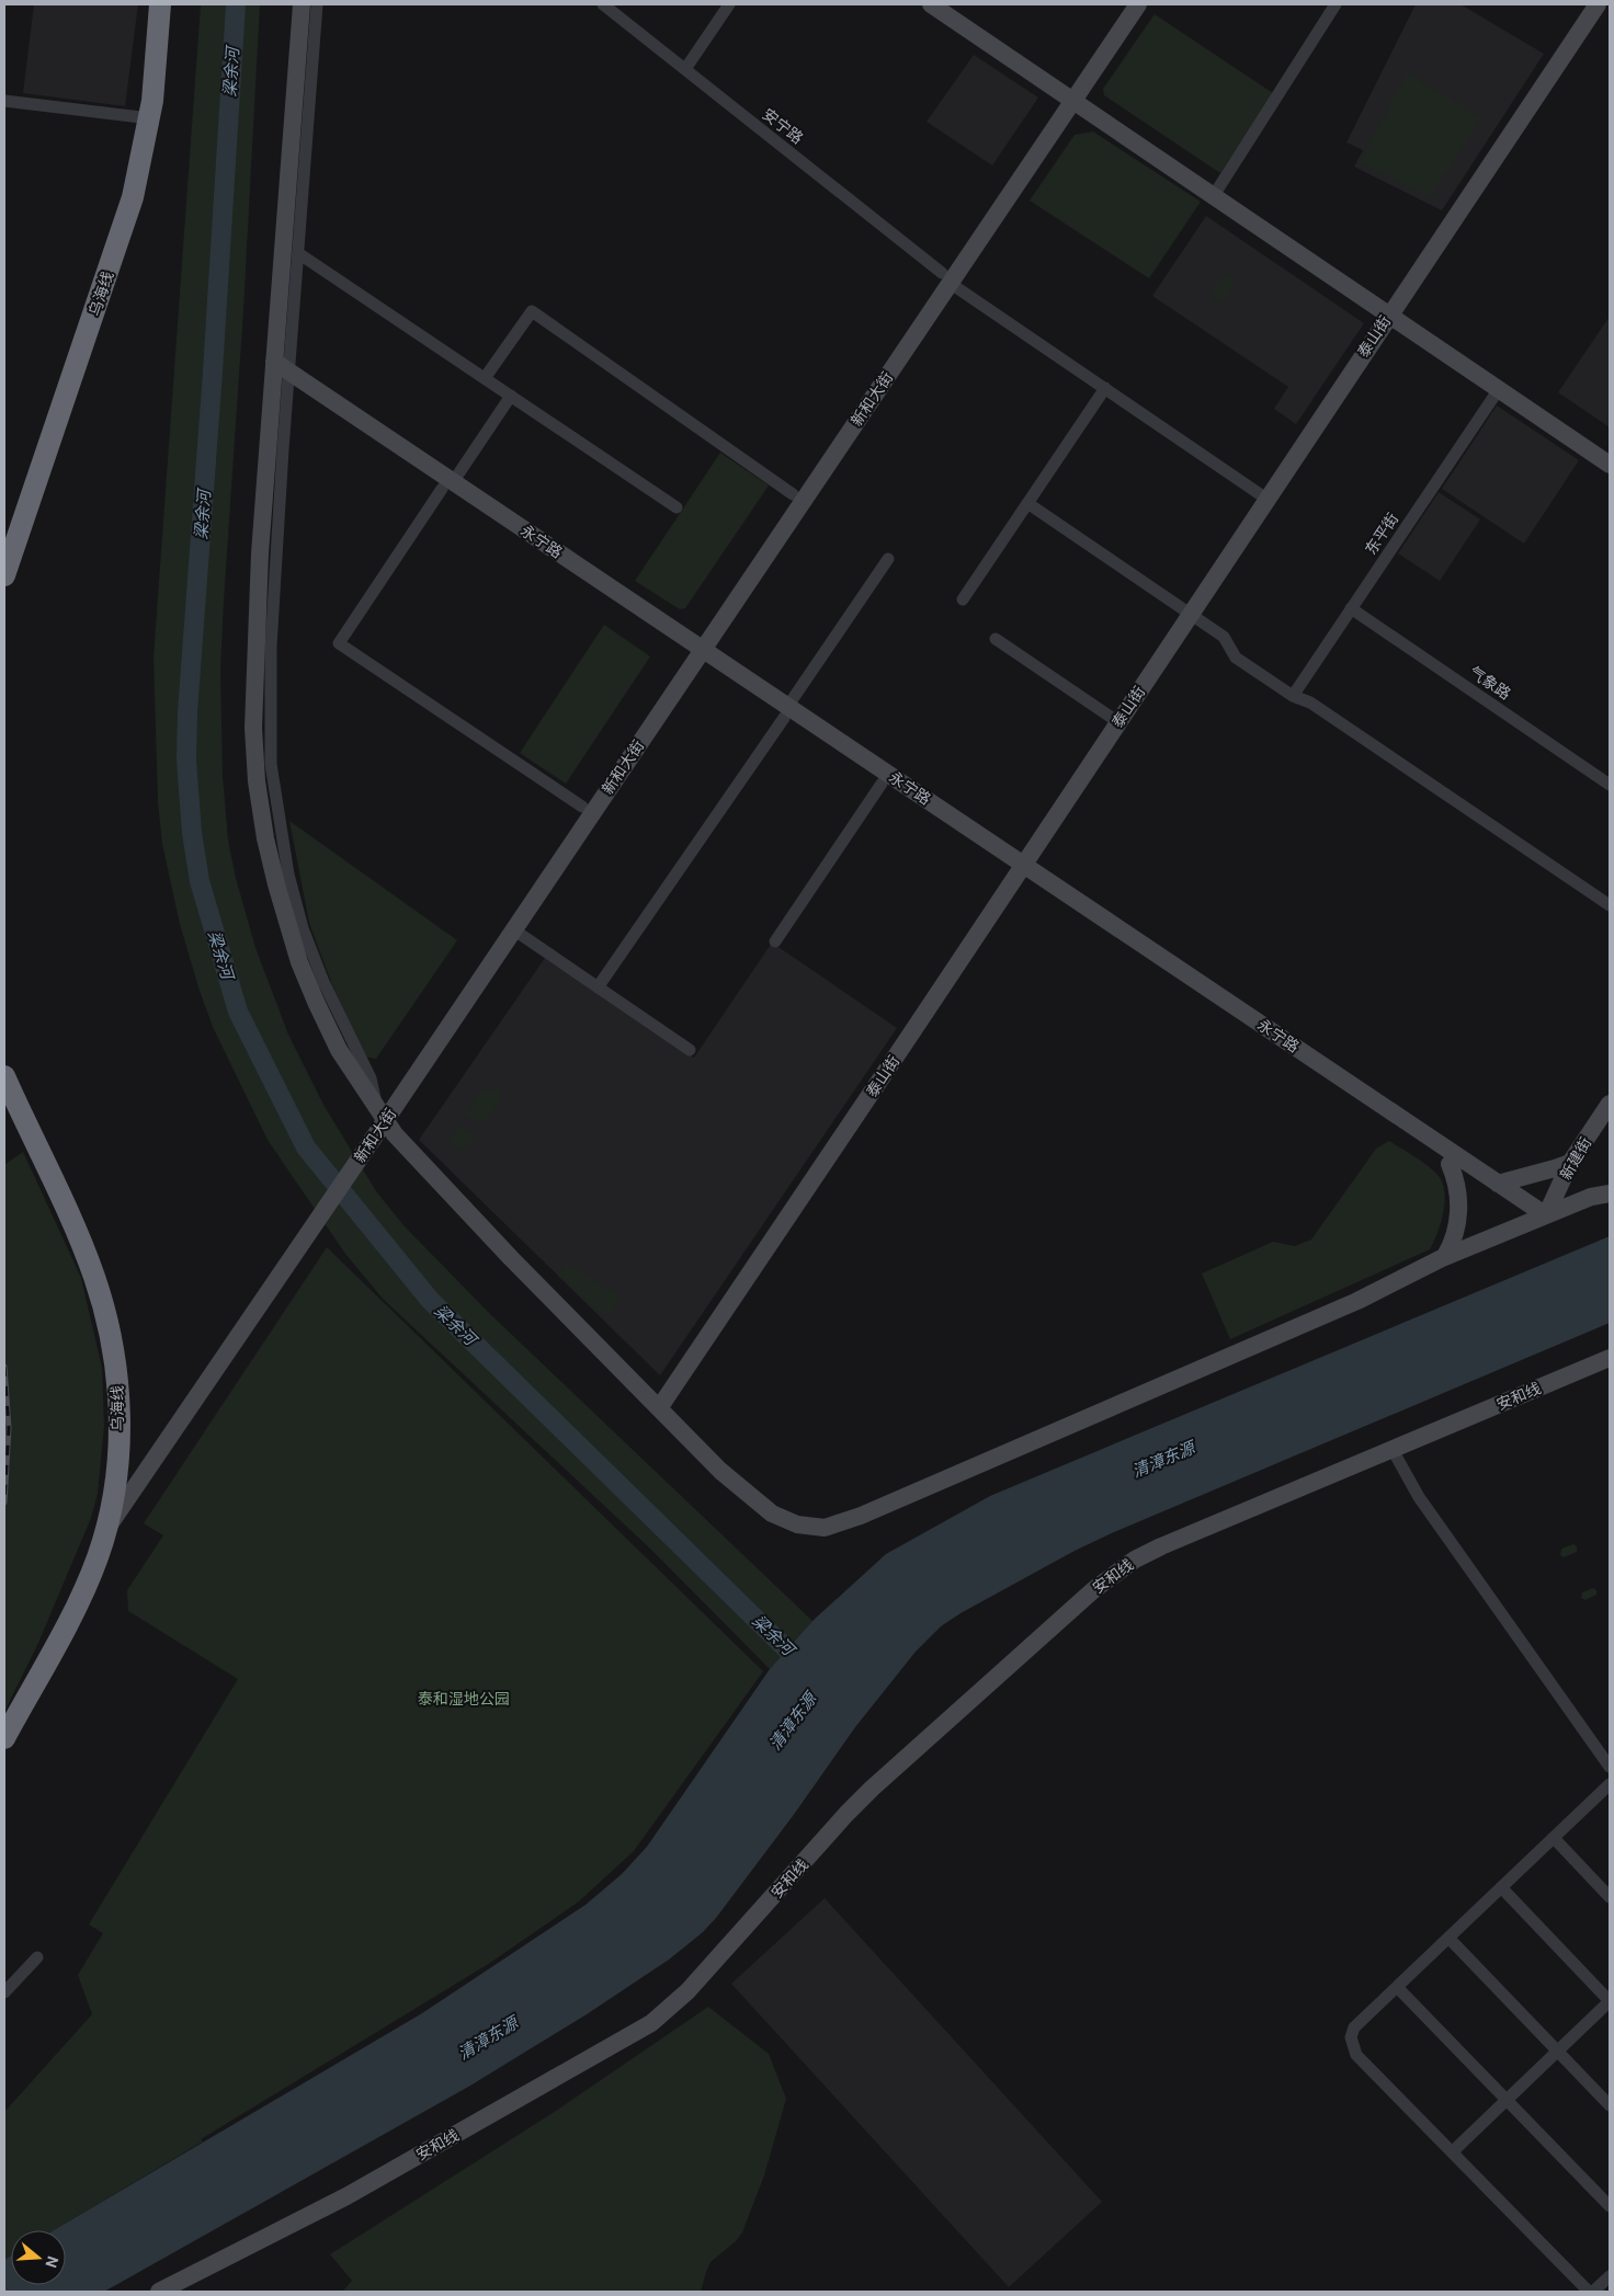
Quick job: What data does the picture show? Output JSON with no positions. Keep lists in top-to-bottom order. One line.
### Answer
{"streets":{"highway":["乌海线"],"main road":["泰山街","新和大街","永宁路","新建街","安和线"],"street":["安宁路","东平街","气象路"]},"crossings":[["安宁路","泰山街"],["安宁路","新和大街"],["乌海线","新和大街"],["泰山街","永宁路"],["新和大街","永宁路"],["东平街","气象路"],["永宁路","新建街"]],"water":["梁余河","清漳东源"],"parks":["泰和湿地公园"],"north":"right"}
